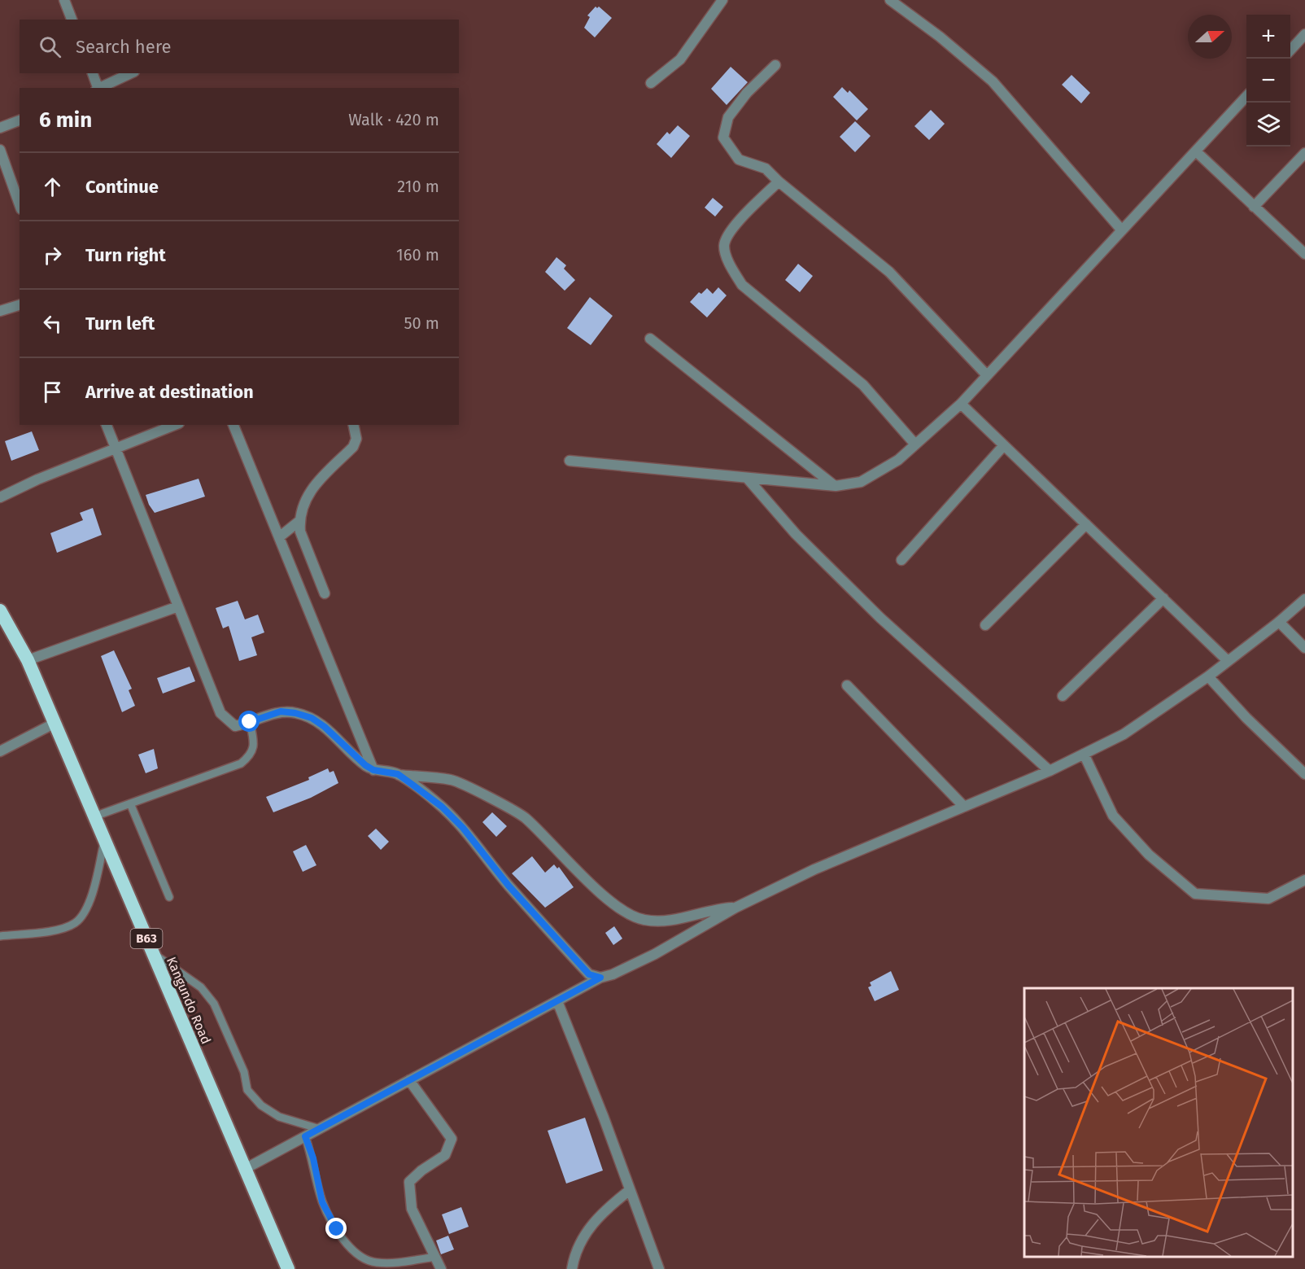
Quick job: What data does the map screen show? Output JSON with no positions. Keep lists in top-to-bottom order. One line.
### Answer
{"streets":{"highway":["B63","Kangundo Road"]},"north":"right","page":{"map_buttons":["+","−"],"search":"Search here","heading":["6 min","Walk · 420 m"],"list":[["Continue","210 m"],["Turn right","160 m"],["Turn left","50 m"],"Arrive at destination"]}}
